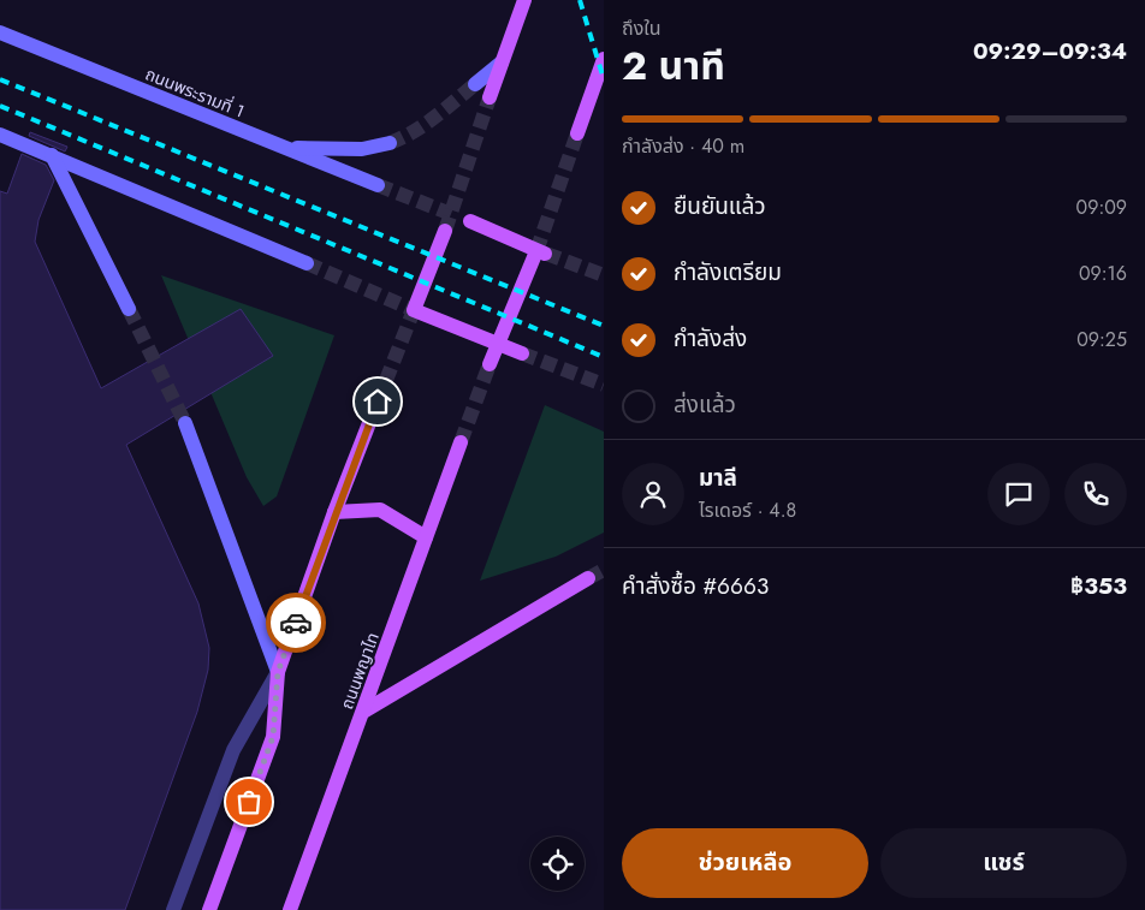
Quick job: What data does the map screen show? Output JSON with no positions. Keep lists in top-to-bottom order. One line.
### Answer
{"streets":{"main road":["ถนนพระรามที่ 1","ถนนพญาไท"]},"page":{"heading":["2 นาที","ถึงใน","09:29–09:34"],"panel":["มาลี","ไรเดอร์ · 4.8","คำสั่งซื้อ #6663","฿353"],"bar":"กำลังส่ง · 40 m","list":[["ยืนยันแล้ว","09:09"],["กำลังเตรียม","09:16"],["กำลังส่ง","09:25"],"ส่งแล้ว"],"buttons":["ช่วยเหลือ","แชร์"]}}
